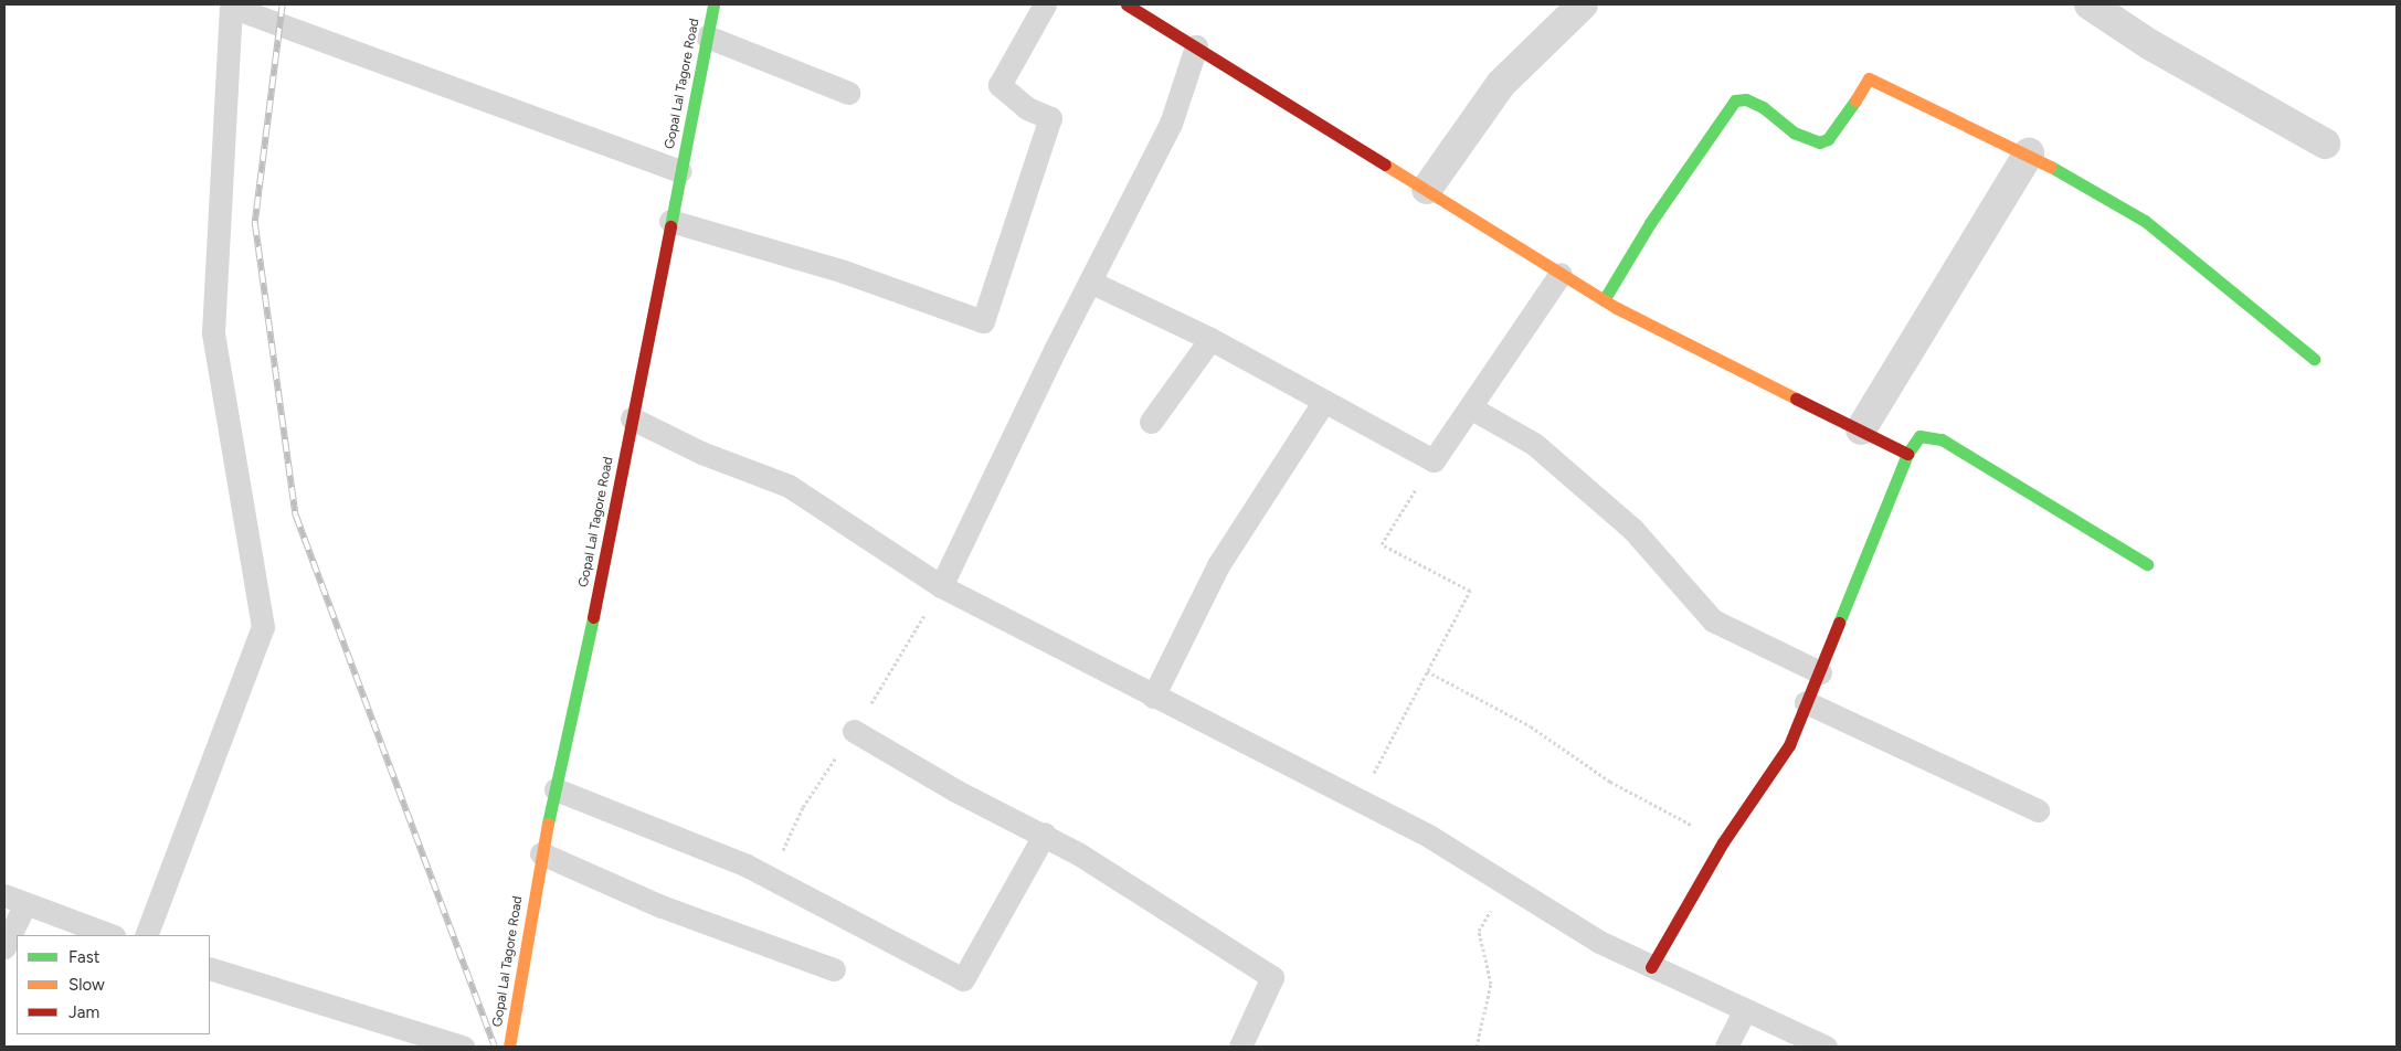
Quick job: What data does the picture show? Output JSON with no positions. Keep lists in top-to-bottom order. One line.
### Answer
{"streets":{"street":["Gopal Lal Tagore Road"]},"legend":["Fast","Slow","Jam"]}
